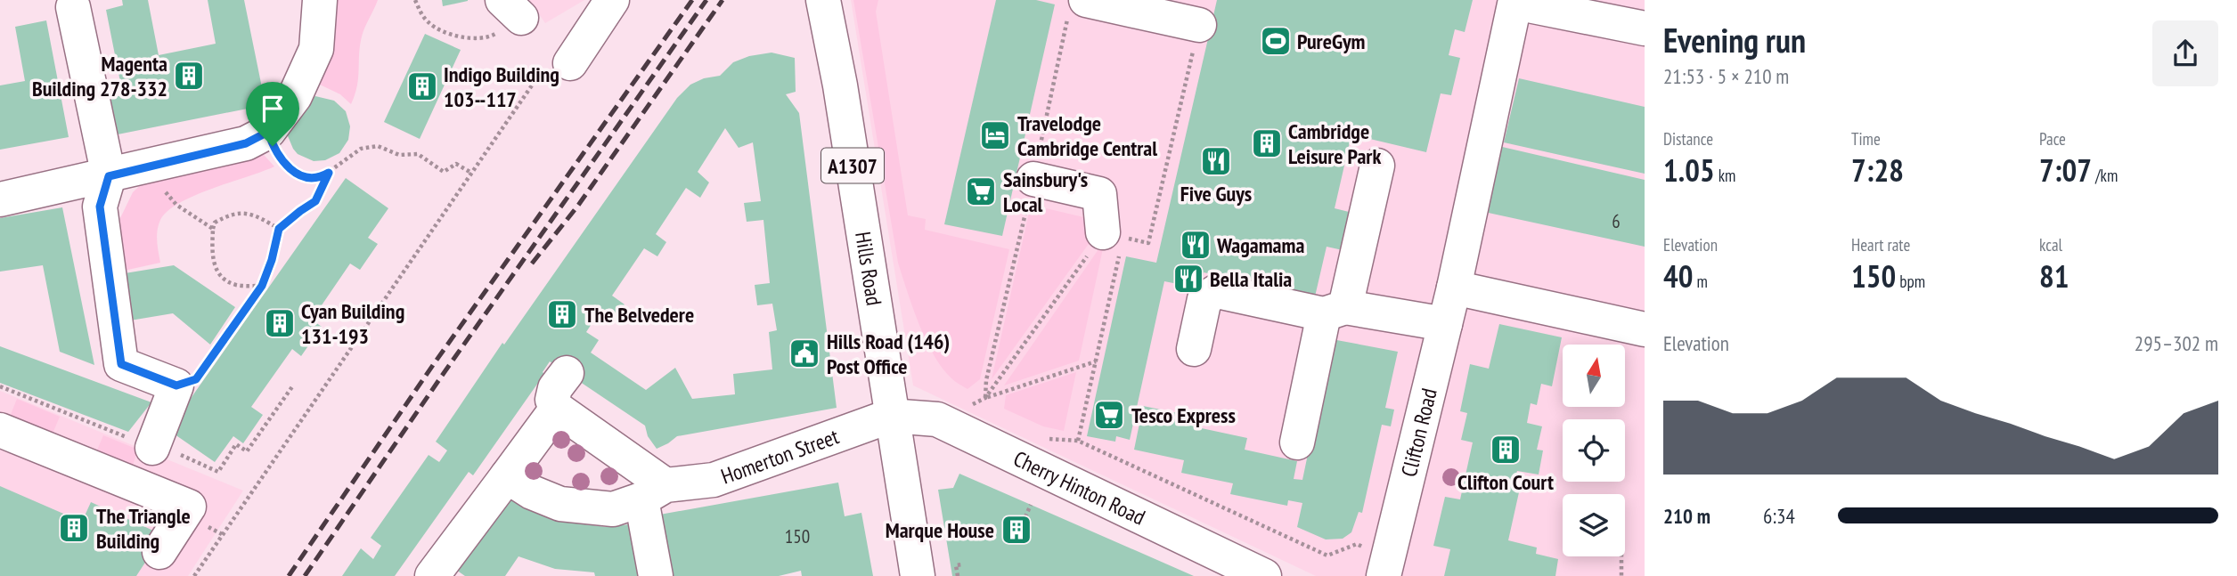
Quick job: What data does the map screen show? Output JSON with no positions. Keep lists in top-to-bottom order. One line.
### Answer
{"streets":{"street":["A1307","Hills Road","Clifton Road","Homerton Street","Cherry Hinton Road"]},"crossings":[["Hills Road","Homerton Street"],["Hills Road","Cherry Hinton Road"],["Homerton Street","Cherry Hinton Road"]],"places":{"sports":["PureGym"],"building":["Magenta Building 278-332","Indigo Building 103--117","Cambridge Leisure Park","The Belvedere","Cyan Building 131-193","Clifton Court","The Triangle Building","Marque House"],"hotel":["Travelodge Cambridge Central"],"restaurant":["Five Guys","Wagamama","Bella Italia"],"supermarket":["Sainsbury's Local","Tesco Express"],"public building":["Hills Road (146) Post Office"]},"house_numbers":["6","150"],"north":"top","page":{"heading":["Evening run","21:53 · 5 × 210 m"],"stats":[["Distance","1.05 km"],["Time","7:28"],["Pace","7:07 /km"],["Elevation","40 m"],["Heart rate","150 bpm"],["kcal","81"]],"chart":["Elevation","295–302 m"],"list":[{"name":"210 m","note":"6:34"}]}}
